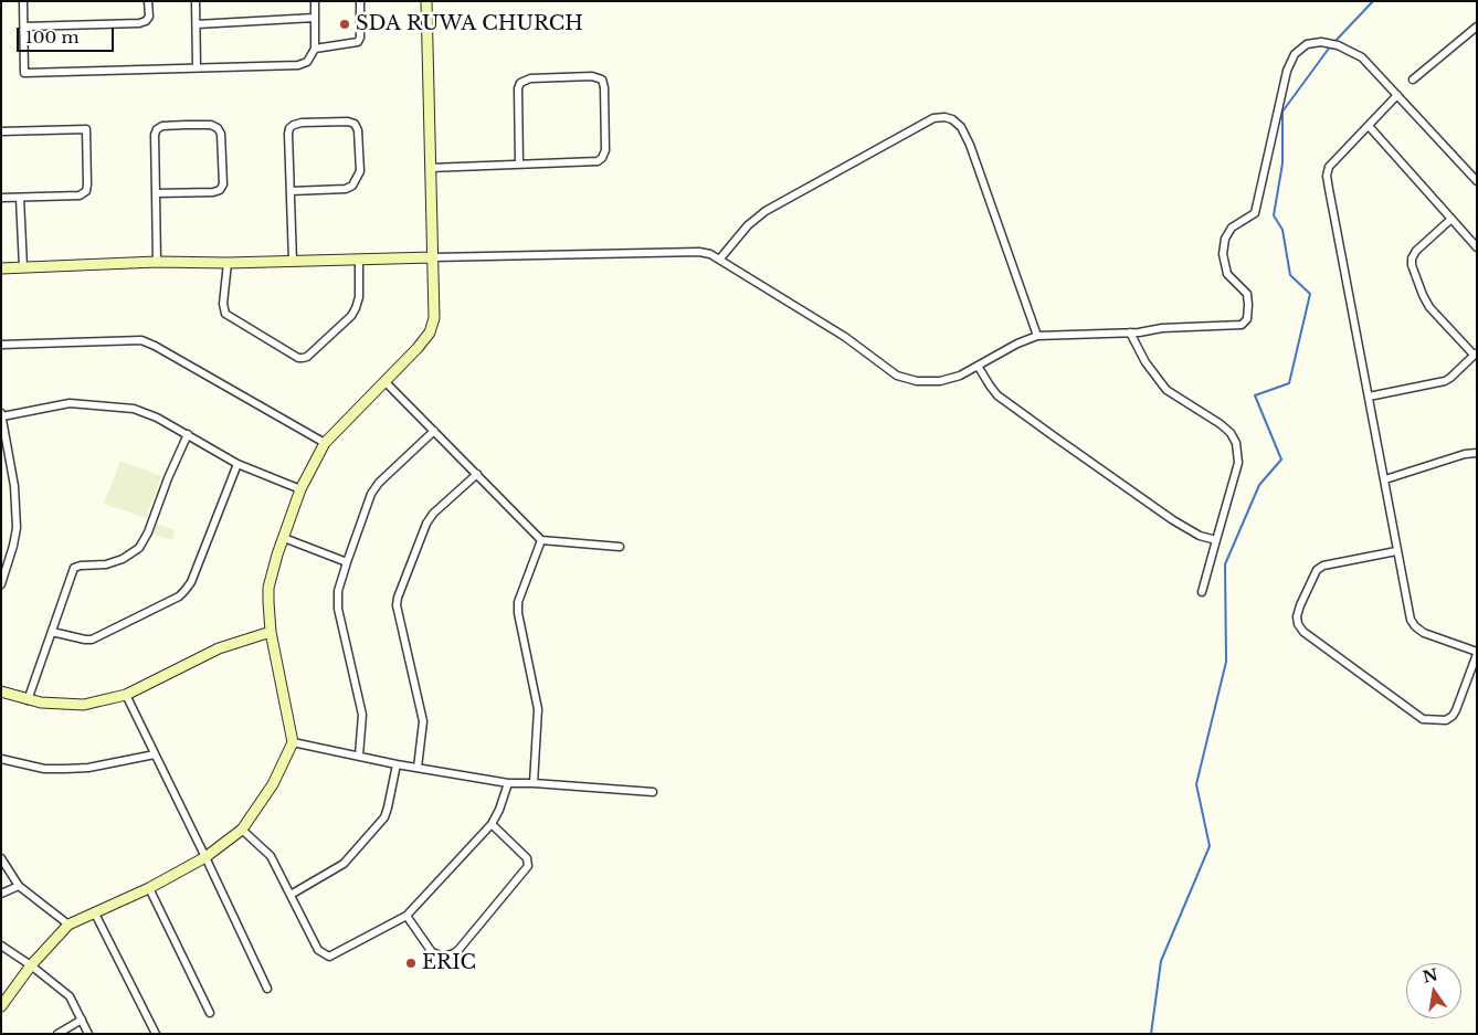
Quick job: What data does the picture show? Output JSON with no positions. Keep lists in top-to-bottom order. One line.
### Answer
{"places":["SDA RUWA CHURCH","ERIC"],"scale_bar":"100 m","north":"top"}
